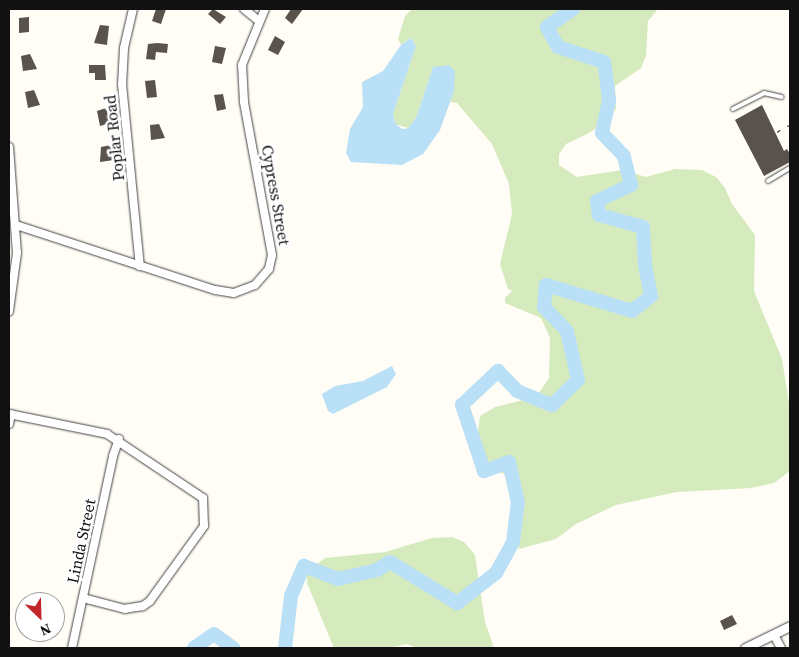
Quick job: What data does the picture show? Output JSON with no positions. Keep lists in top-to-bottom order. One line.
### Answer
{"streets":{"street":["Poplar Road","Cypress Street","Linda Street"]},"crossings":[["Poplar Road","Cypress Street"]],"north":"bottom right"}
